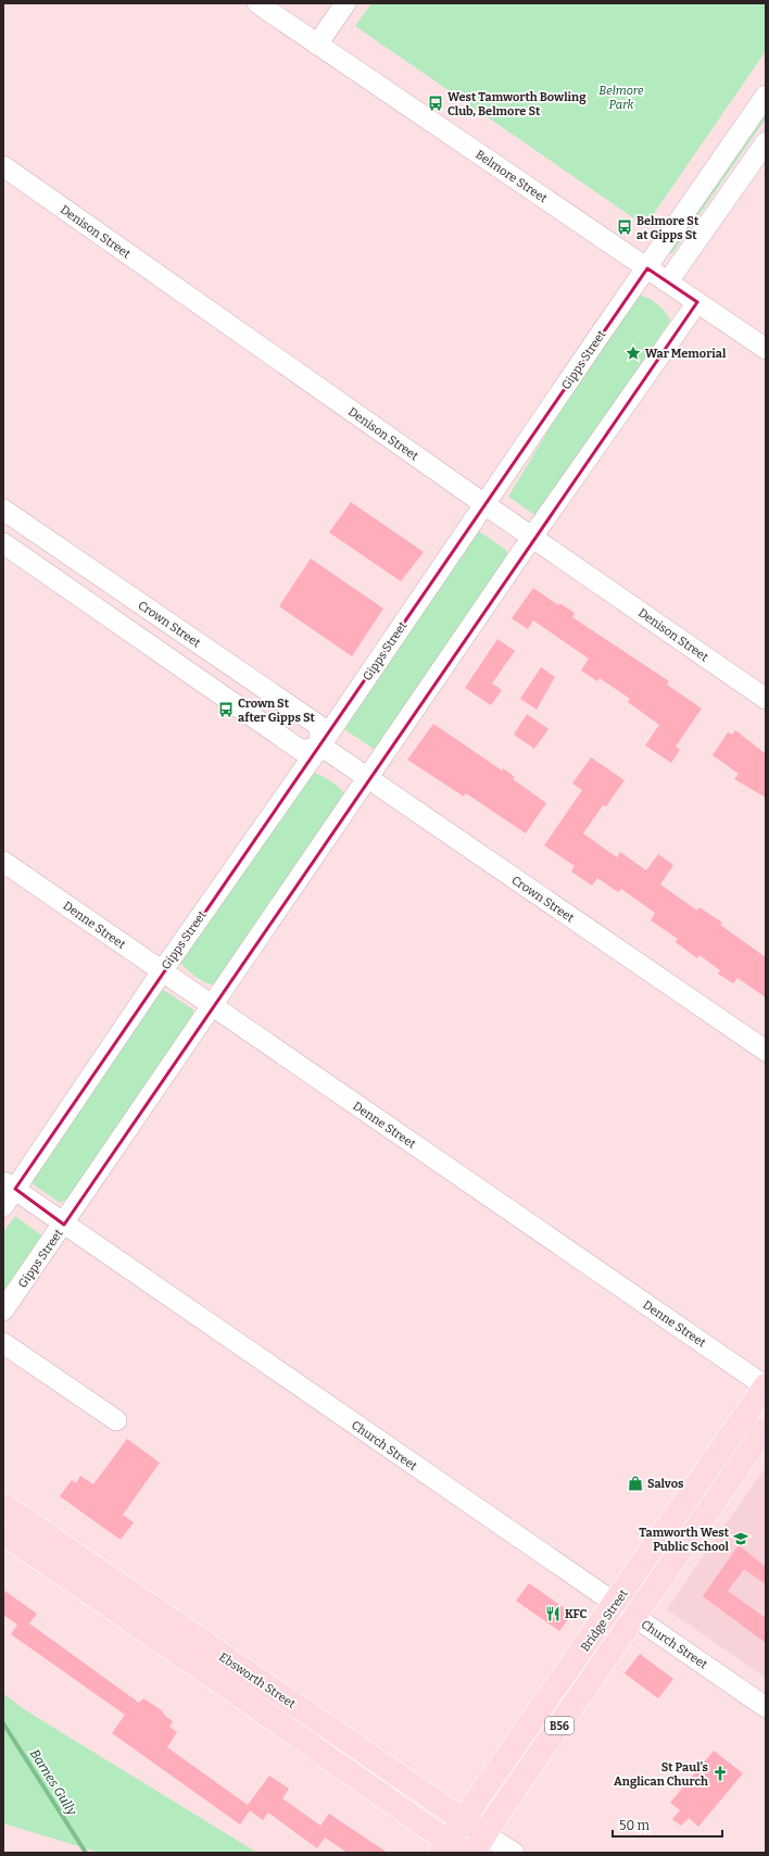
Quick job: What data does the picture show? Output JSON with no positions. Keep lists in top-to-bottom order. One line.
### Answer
{"streets":{"main road":["Bridge Street","Ebsworth Street","B56"],"street":["Belmore Street","Denison Street","Gipps Street","Crown Street","Denne Street","Church Street"]},"crossings":[["Belmore Street","Gipps Street"],["Denison Street","Gipps Street"],["Gipps Street","Crown Street"],["Gipps Street","Denne Street"],["Gipps Street","Church Street"],["Denne Street","Bridge Street"],["Church Street","Bridge Street"],["Bridge Street","Ebsworth Street"]],"water":["Barnes Gully"],"parks":["Belmore Park"],"places":{"bus stop":["West Tamworth Bowling Club, Belmore St","Belmore St at Gipps St","Crown St after Gipps St"],"place":["War Memorial"],"shop":["Salvos"],"school or university":["Tamworth West Public School"],"restaurant":["KFC"],"church":["St Paul's Anglican Church"]},"scale_bar":"50 m"}
